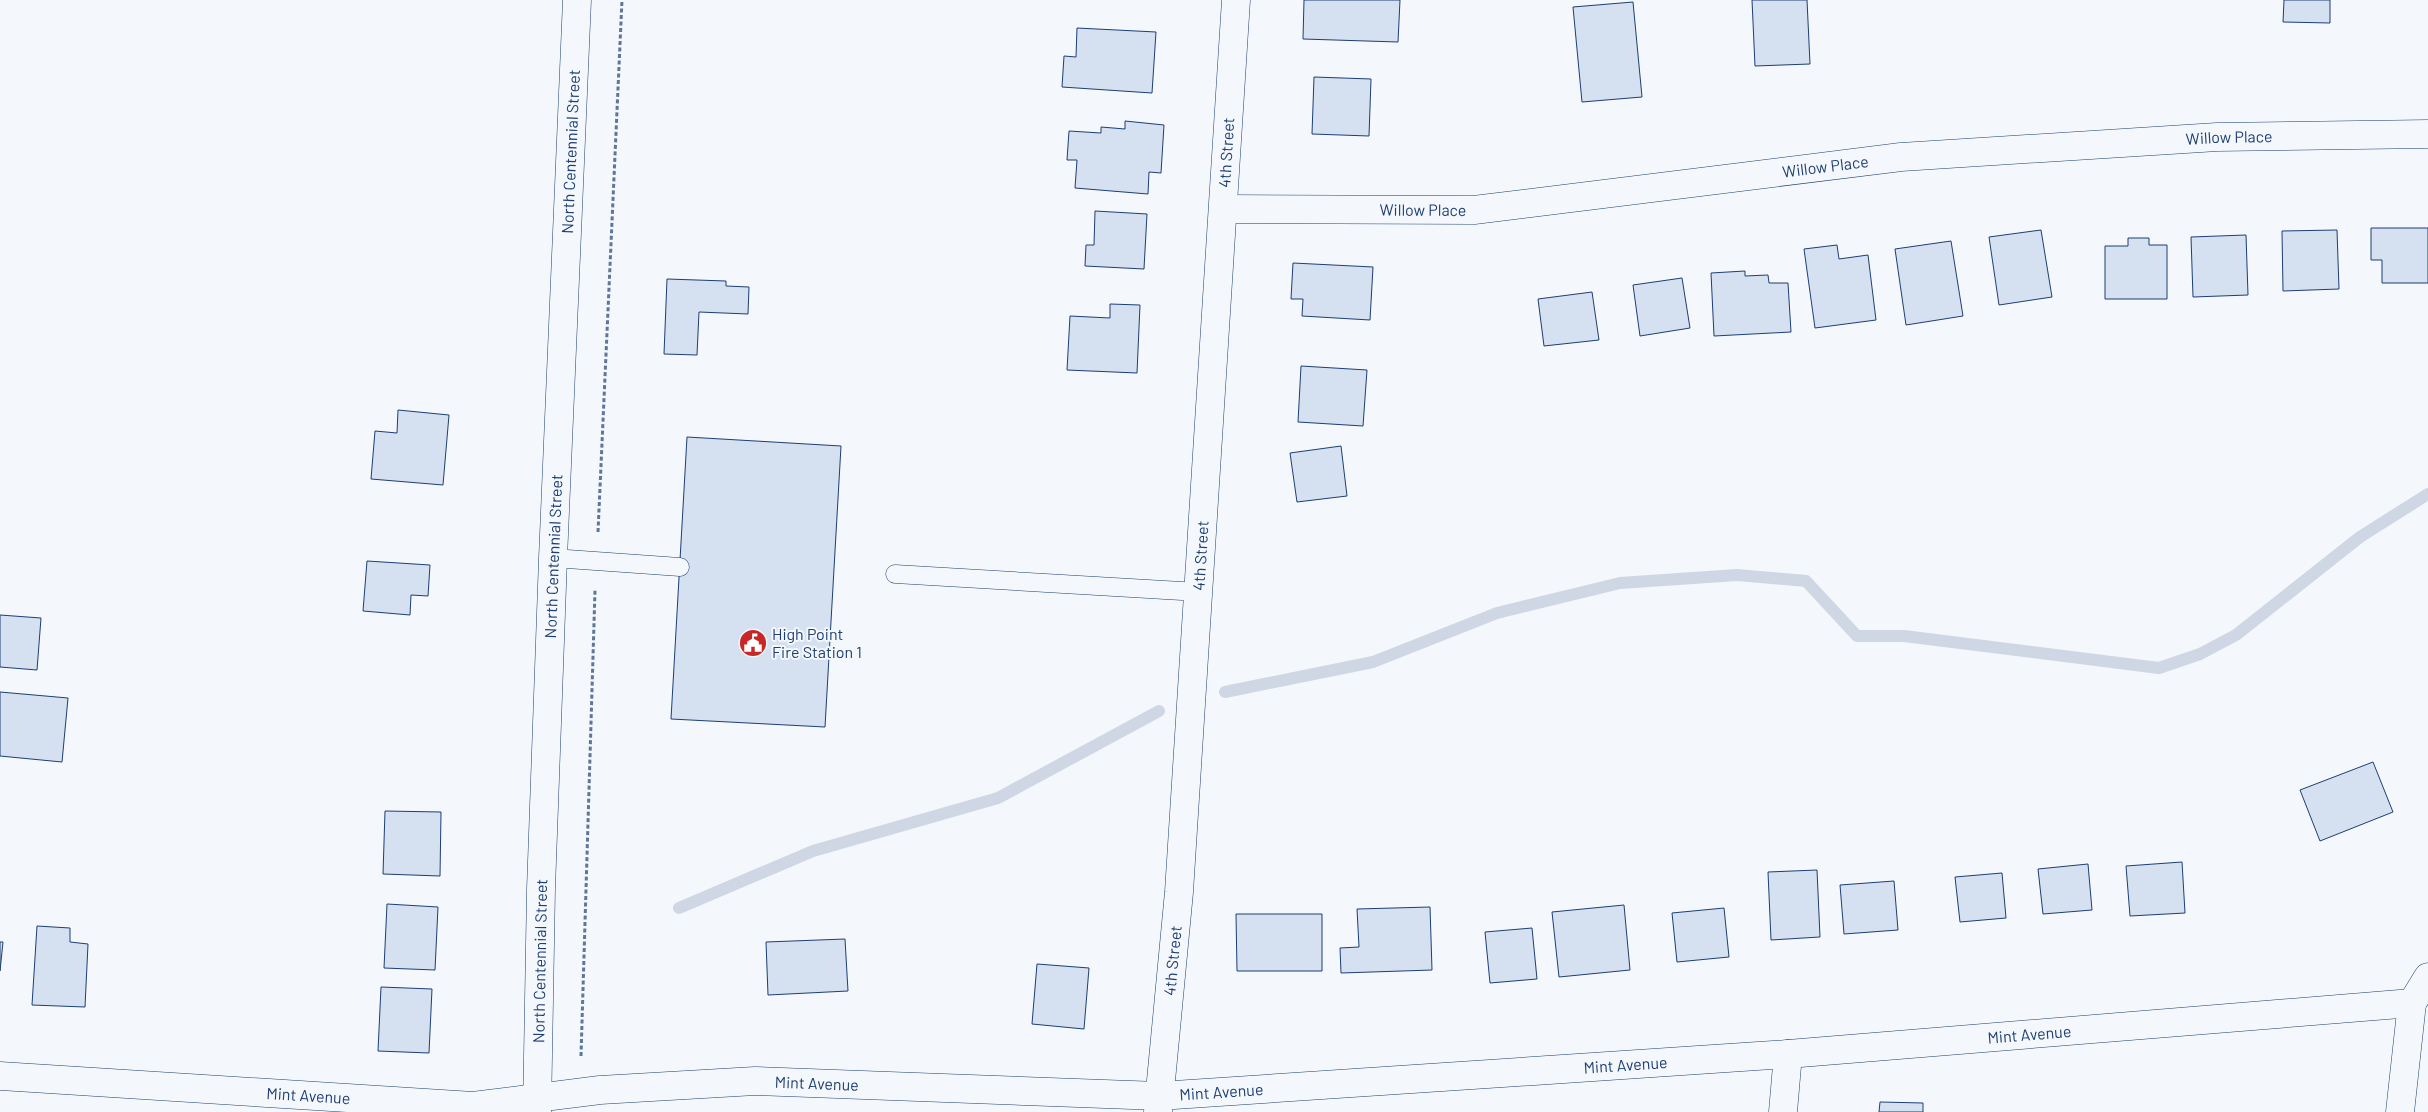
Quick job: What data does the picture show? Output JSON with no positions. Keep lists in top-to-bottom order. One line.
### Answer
{"streets":{"street":["Willow Place","North Centennial Street","4th Street","Mint Avenue"]},"crossings":[["Willow Place","4th Street"],["North Centennial Street","Mint Avenue"],["4th Street","Mint Avenue"]],"places":{"public building":["High Point Fire Station 1"]}}
